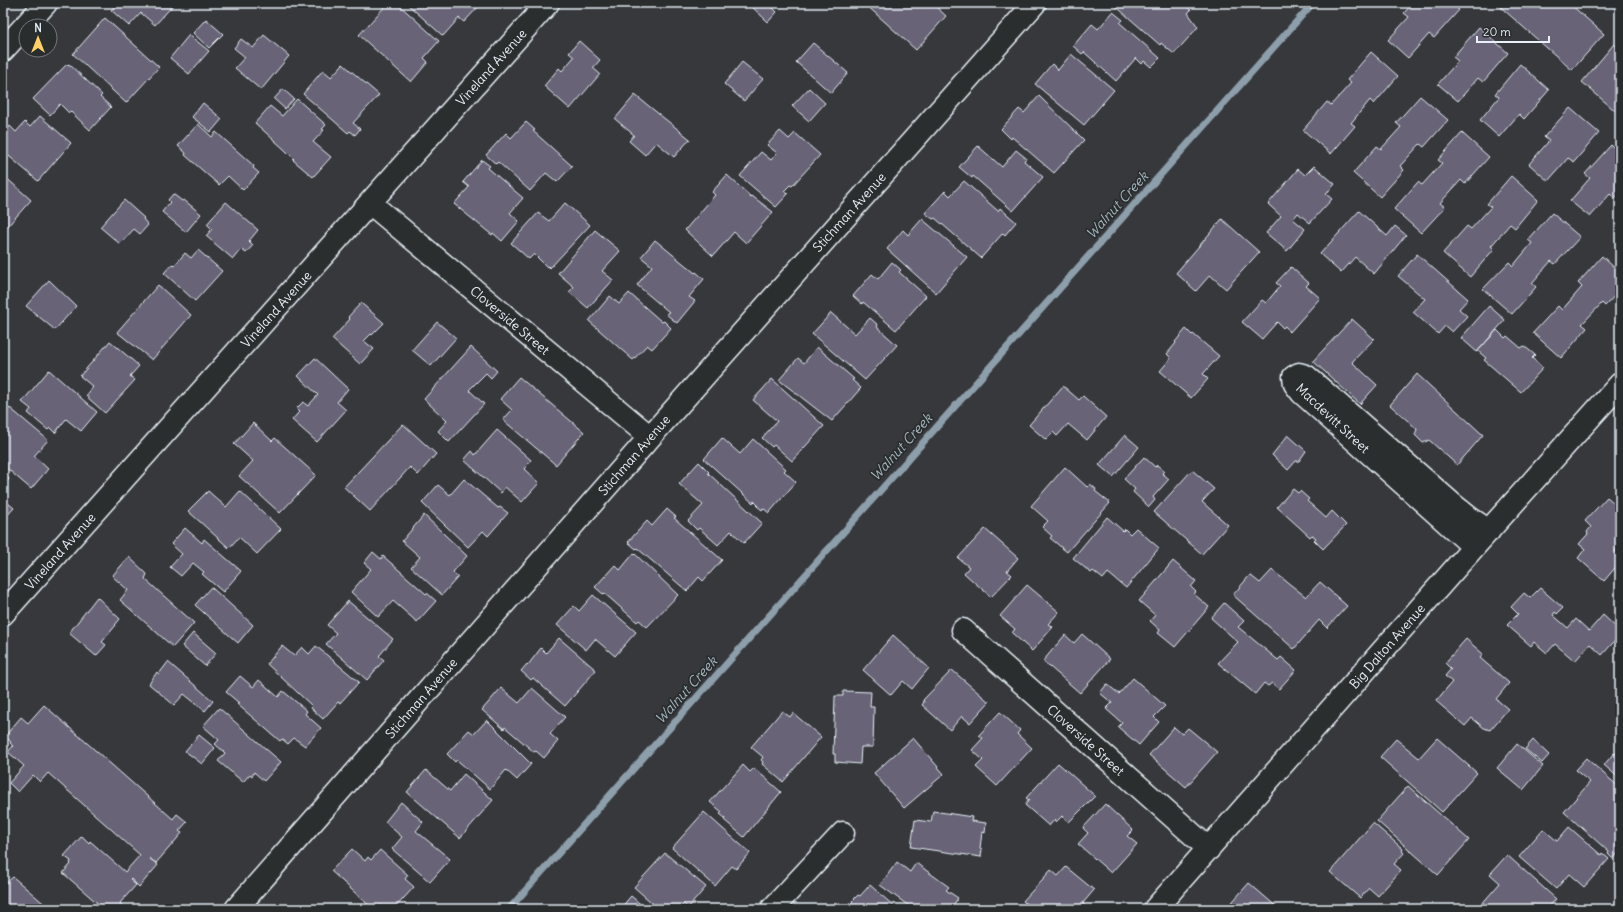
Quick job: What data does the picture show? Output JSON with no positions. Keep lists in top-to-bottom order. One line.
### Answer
{"streets":{"street":["Vineland Avenue","Stichman Avenue","Cloverside Street","Macdevitt Street","Big Dalton Avenue"]},"crossings":[["Vineland Avenue","Cloverside Street"],["Stichman Avenue","Cloverside Street"],["Cloverside Street","Big Dalton Avenue"],["Macdevitt Street","Big Dalton Avenue"]],"water":["Walnut Creek"],"scale_bar":"20 m","north":"top"}
